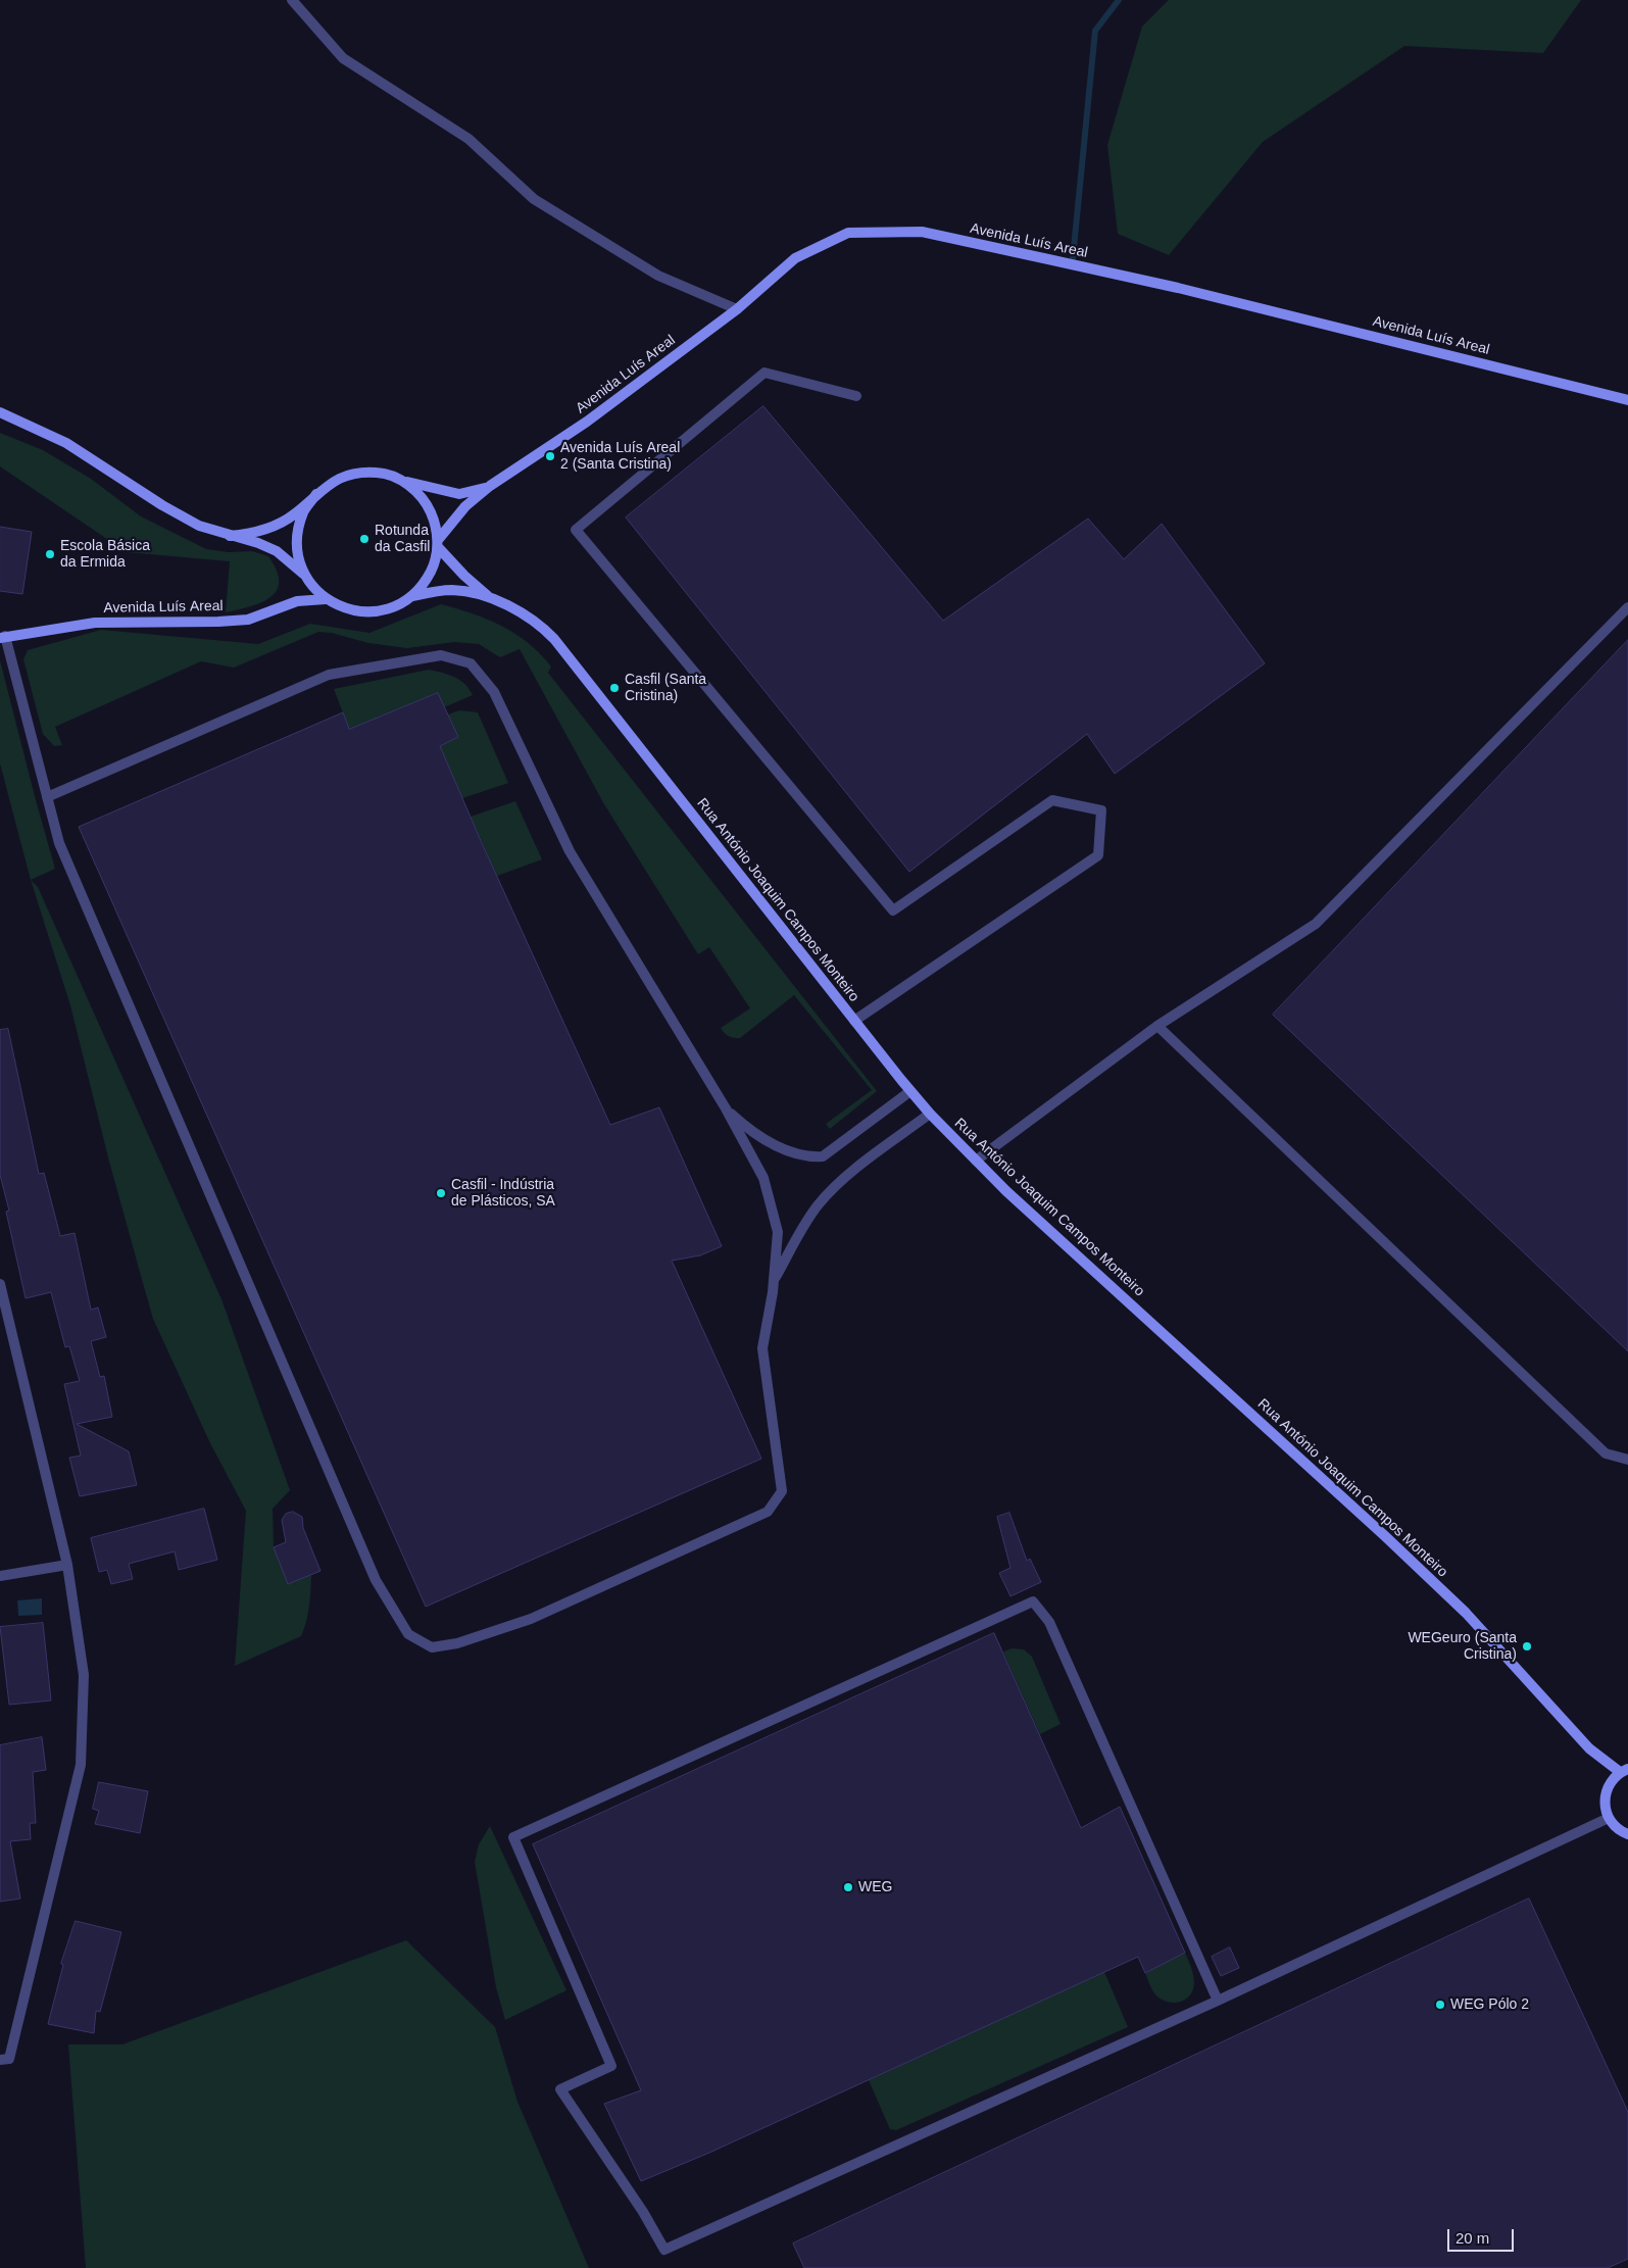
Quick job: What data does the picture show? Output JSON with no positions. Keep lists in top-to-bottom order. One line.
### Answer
{"streets":{"street":["Avenida Luís Areal","Rua António Joaquim Campos Monteiro"]},"crossings":[["Avenida Luís Areal","Rua António Joaquim Campos Monteiro"]],"places":["Avenida Luís Areal 2 (Santa Cristina)","Rotunda da Casfil","Escola Básica da Ermida","Casfil (Santa Cristina)","Casfil - Indústria de Plásticos, SA","WEGeuro (Santa Cristina)","WEG","WEG Pólo 2"],"scale_bar":"20 m"}
